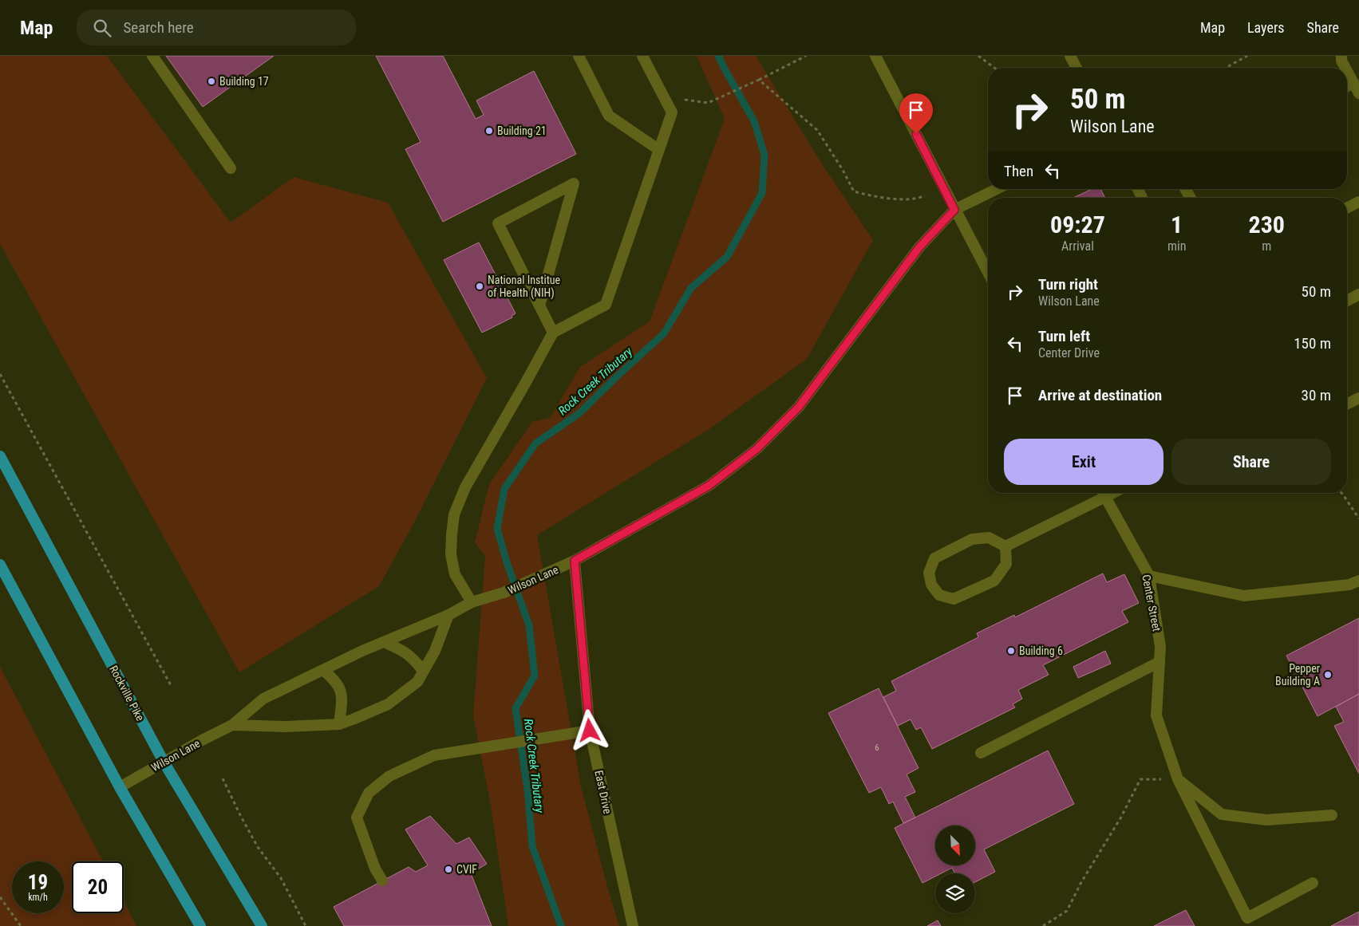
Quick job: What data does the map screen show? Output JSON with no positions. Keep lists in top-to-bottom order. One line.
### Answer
{"streets":{"main road":["Rockville Pike"],"street":["Wilson Lane","Center Street","East Drive"]},"crossings":[["Wilson Lane","Rockville Pike"],["Wilson Lane","East Drive"]],"water":["Rock Creek Tributary"],"places":["Building 17","Building 21","National Institue of Health (NIH)","Building 6","Pepper Building A","CVIF"],"house_numbers":["6"],"north":"bottom right","page":{"header":"Map","search":"Search here","nav":["Map","Layers","Share"],"turn":["50 m","Wilson Lane"],"then":"Then","eta":["09:27","Arrival","1","min","230","m"],"list":[{"name":"Turn right","note":"Wilson Lane","value":"50 m"},{"name":"Turn left","note":"Center Drive","value":"150 m"},{"name":"Arrive at destination","value":"30 m"}],"buttons":["Exit","Share"],"speed":"19 km/h","limit":"20"}}
